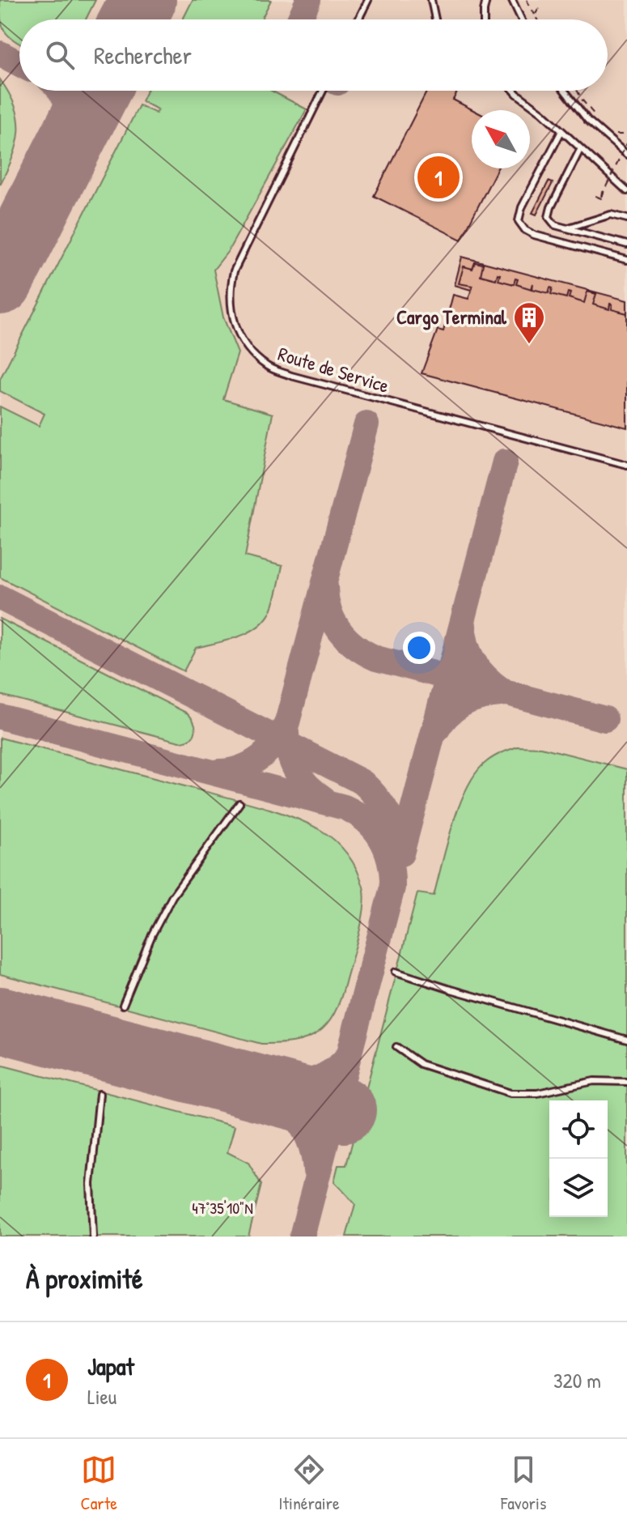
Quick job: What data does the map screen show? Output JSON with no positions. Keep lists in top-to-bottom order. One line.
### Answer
{"streets":{"lane":["Route de Service"]},"places":{"building":["Cargo Terminal"]},"north":"top left","page":{"search":"Rechercher","pins":"1","heading":"À proximité","list":[{"mark":"1","name":"Japat","note":"Lieu","value":"320 m"}],"nav":["Carte","Itinéraire","Favoris"]},"coordinates":["47°35'10\"N"]}
